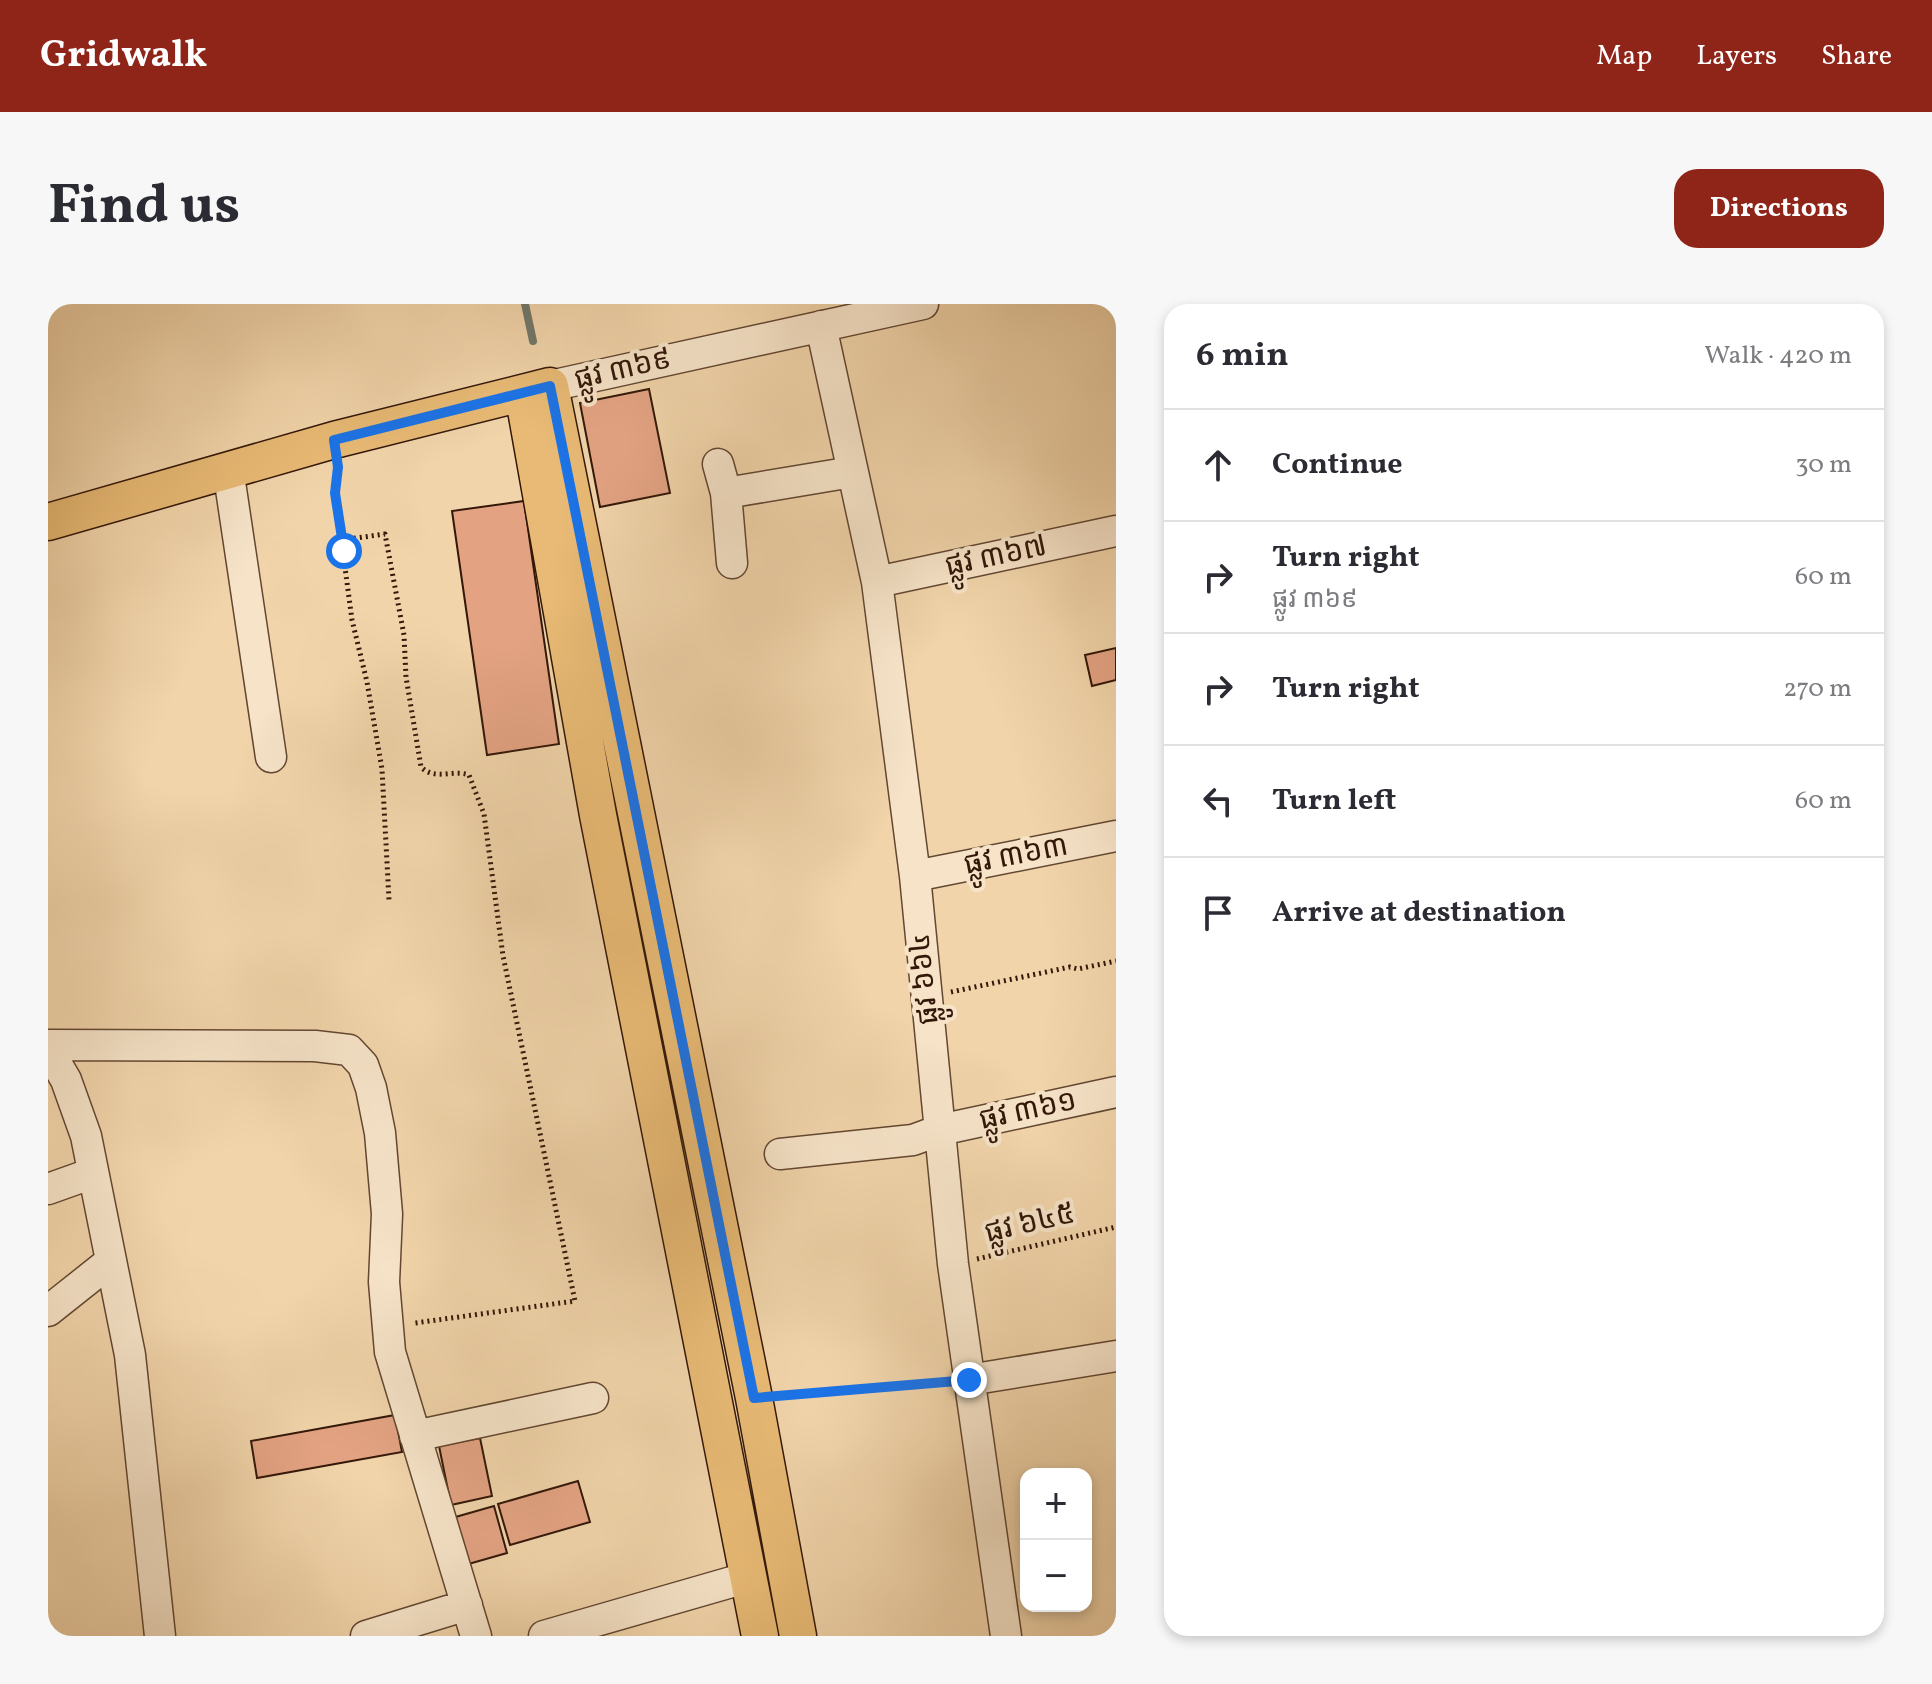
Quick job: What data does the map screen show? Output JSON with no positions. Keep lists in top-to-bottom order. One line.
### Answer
{"streets":{"main road":["ផ្លូវ ៣៦៩"],"street":["ផ្លូវ ៣៦៧","ផ្លូវ ៣៦៣","ផ្លូវ ៦៦៤","ផ្លូវ ៣៦១"],"path":["ផ្លូវ ៦៤៥"]},"crossings":[["ផ្លូវ ៣៦៩","ផ្លូវ ៦៦៤"],["ផ្លូវ ៣៦៧","ផ្លូវ ៦៦៤"],["ផ្លូវ ៣៦៣","ផ្លូវ ៦៦៤"],["ផ្លូវ ៦៦៤","ផ្លូវ ៣៦១"],["ផ្លូវ ៦៦៤","ផ្លូវ ៦៤៥"]],"page":{"header":"Gridwalk","nav":["Map","Layers","Share"],"title":"Find us","buttons":"Directions","heading":["6 min","Walk · 420 m"],"list":[["Continue","30 m"],["Turn right","ផ្លូវ ៣៦៩","60 m"],["Turn right","270 m"],["Turn left","60 m"],"Arrive at destination"],"map_buttons":["+","−"]}}
